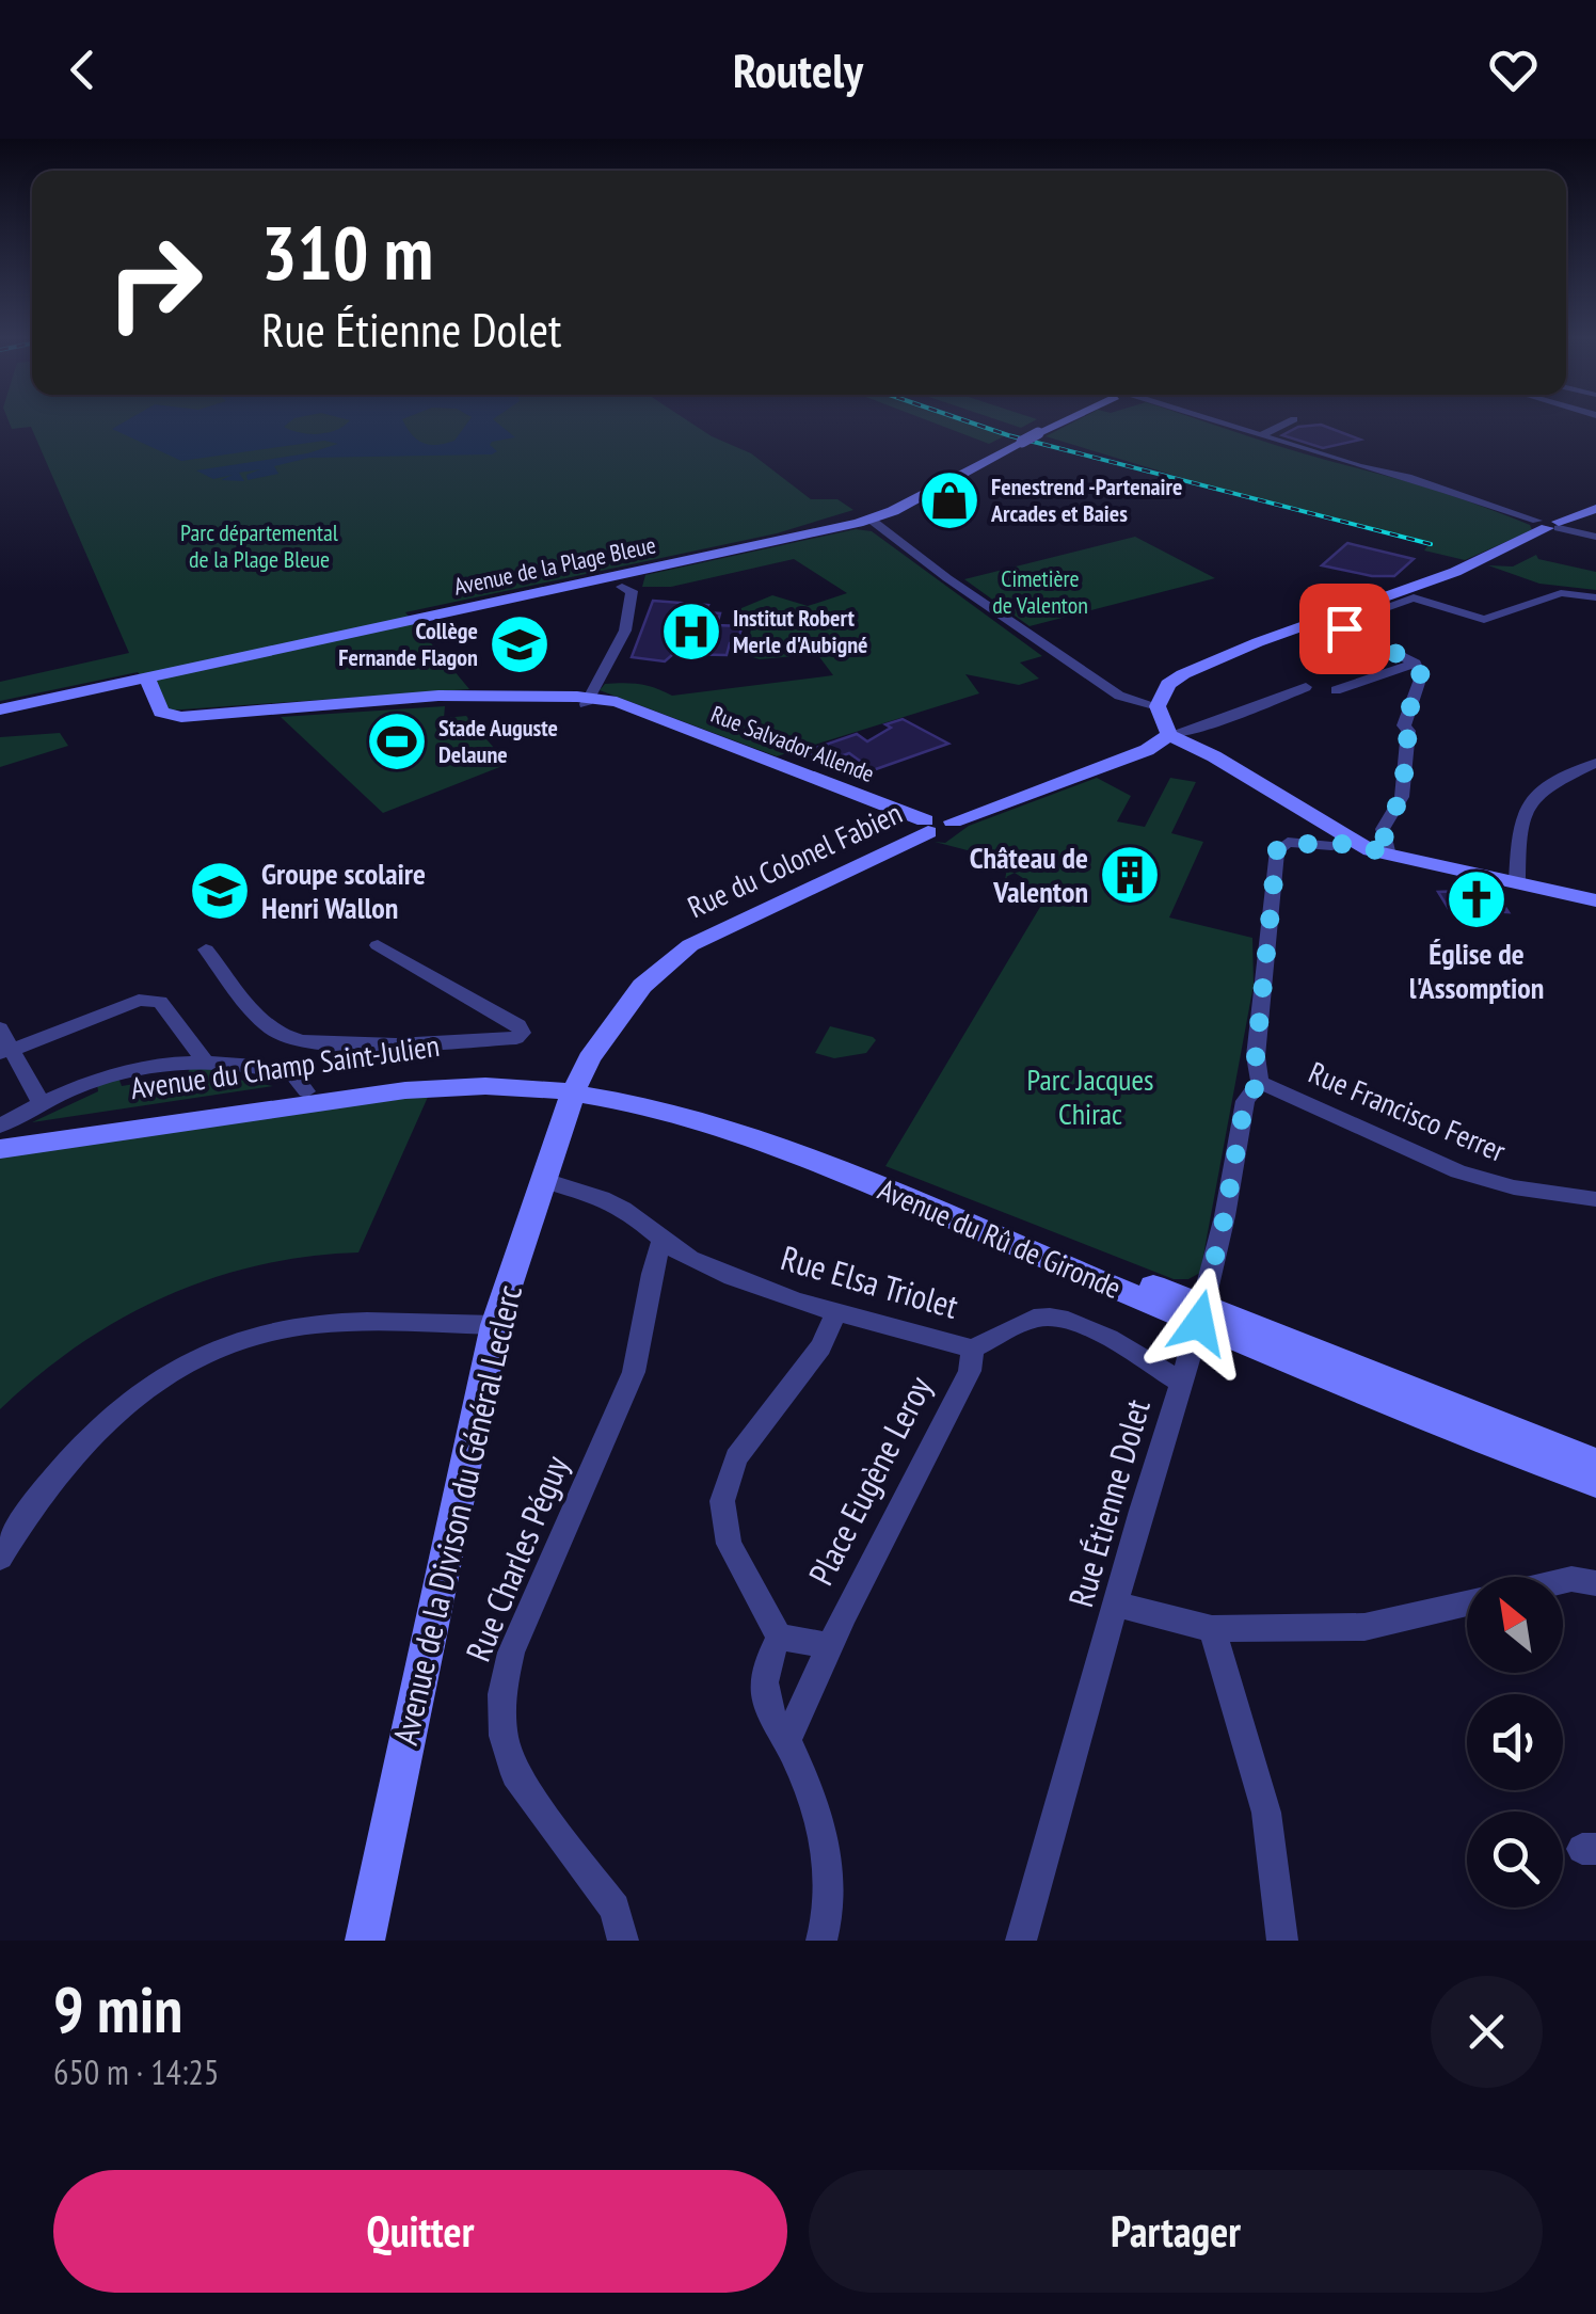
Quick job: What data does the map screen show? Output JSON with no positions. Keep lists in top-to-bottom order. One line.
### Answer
{"streets":{"street":["Avenue de la Plage Bleue","Rue Salvador Allende","Rue du Colonel Fabien","Avenue du Champ Saint-Julien","Rue Francisco Ferrer","Avenue du Rû de Gironde","Rue Elsa Triolet","Place Eugène Leroy","Rue Étienne Dolet","Avenue de la Divison du Général Leclerc","Rue Charles Péguy"]},"crossings":[["Avenue de la Plage Bleue","Rue Salvador Allende"],["Rue Salvador Allende","Rue du Colonel Fabien"],["Rue du Colonel Fabien","Avenue du Champ Saint-Julien"],["Rue du Colonel Fabien","Avenue du Rû de Gironde"],["Rue du Colonel Fabien","Avenue de la Divison du Général Leclerc"],["Avenue du Champ Saint-Julien","Avenue du Rû de Gironde"],["Avenue du Champ Saint-Julien","Avenue de la Divison du Général Leclerc"],["Rue Francisco Ferrer","Rue Étienne Dolet"],["Avenue du Rû de Gironde","Rue Étienne Dolet"],["Avenue du Rû de Gironde","Avenue de la Divison du Général Leclerc"],["Rue Elsa Triolet","Place Eugène Leroy"],["Rue Elsa Triolet","Rue Étienne Dolet"],["Rue Elsa Triolet","Avenue de la Divison du Général Leclerc"],["Rue Elsa Triolet","Rue Charles Péguy"]],"parks":["Parc départemental de la Plage Bleue","Cimetière de Valenton","Parc Jacques Chirac"],"places":{"shop":["Fenestrend -Partenaire Arcades et Baies"],"hospital":["Institut Robert Merle d'Aubigné"],"school or university":["Collège Fernande Flagon","Groupe scolaire Henri Wallon"],"sports":["Stade Auguste Delaune"],"building":["Château de Valenton"],"church":["Église de l'Assomption"]},"north":"top left","page":{"header":"Routely","turn":["310 m","Rue Étienne Dolet"],"heading":["9 min","650 m · 14:25"],"buttons":["Quitter","Partager"]}}
